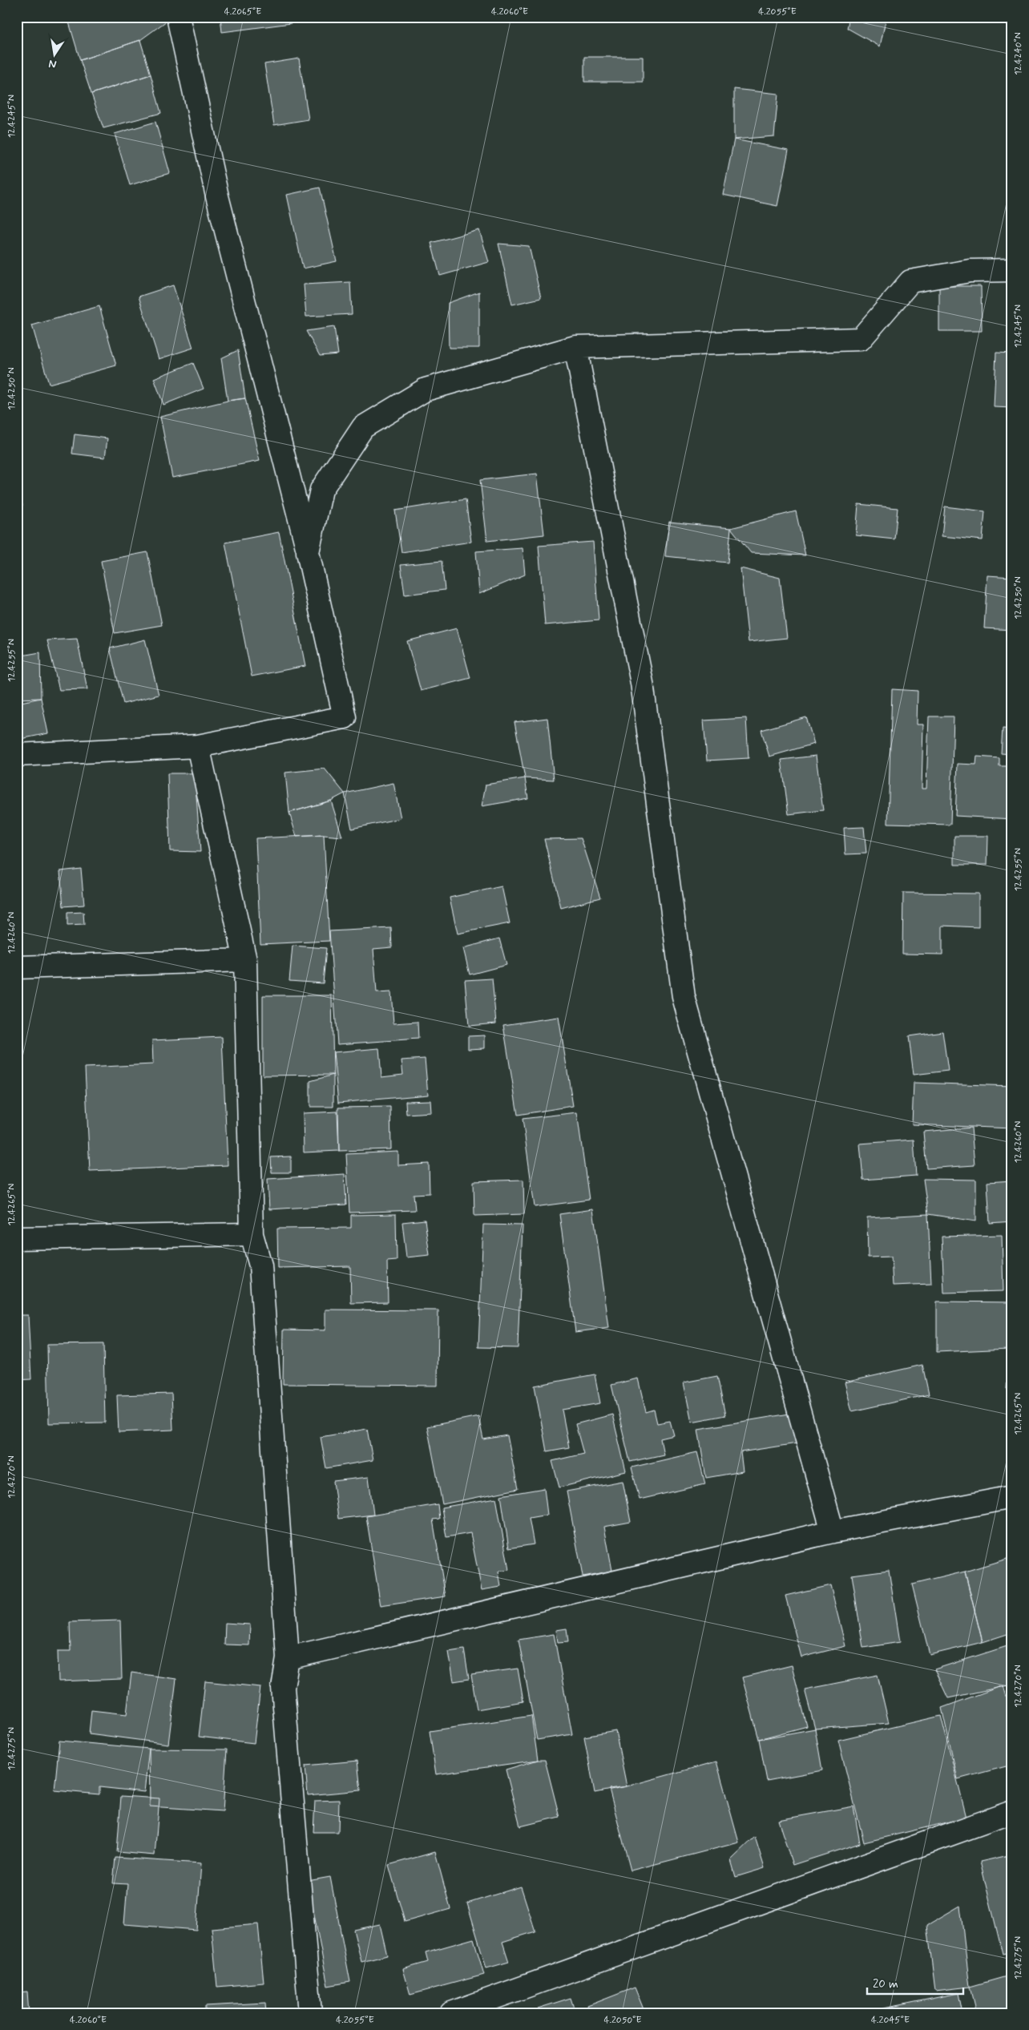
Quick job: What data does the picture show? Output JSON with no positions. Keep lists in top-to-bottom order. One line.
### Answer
{"scale_bar":"20 m","north":"bottom","coordinates":["4.2065°E","4.2060°E","4.2055°E","12.4240°N","12.4245°N","12.4250°N","12.4255°N","12.4260°N","12.4265°N","12.4270°N","12.4275°N","4.2050°E","4.2045°E"]}
